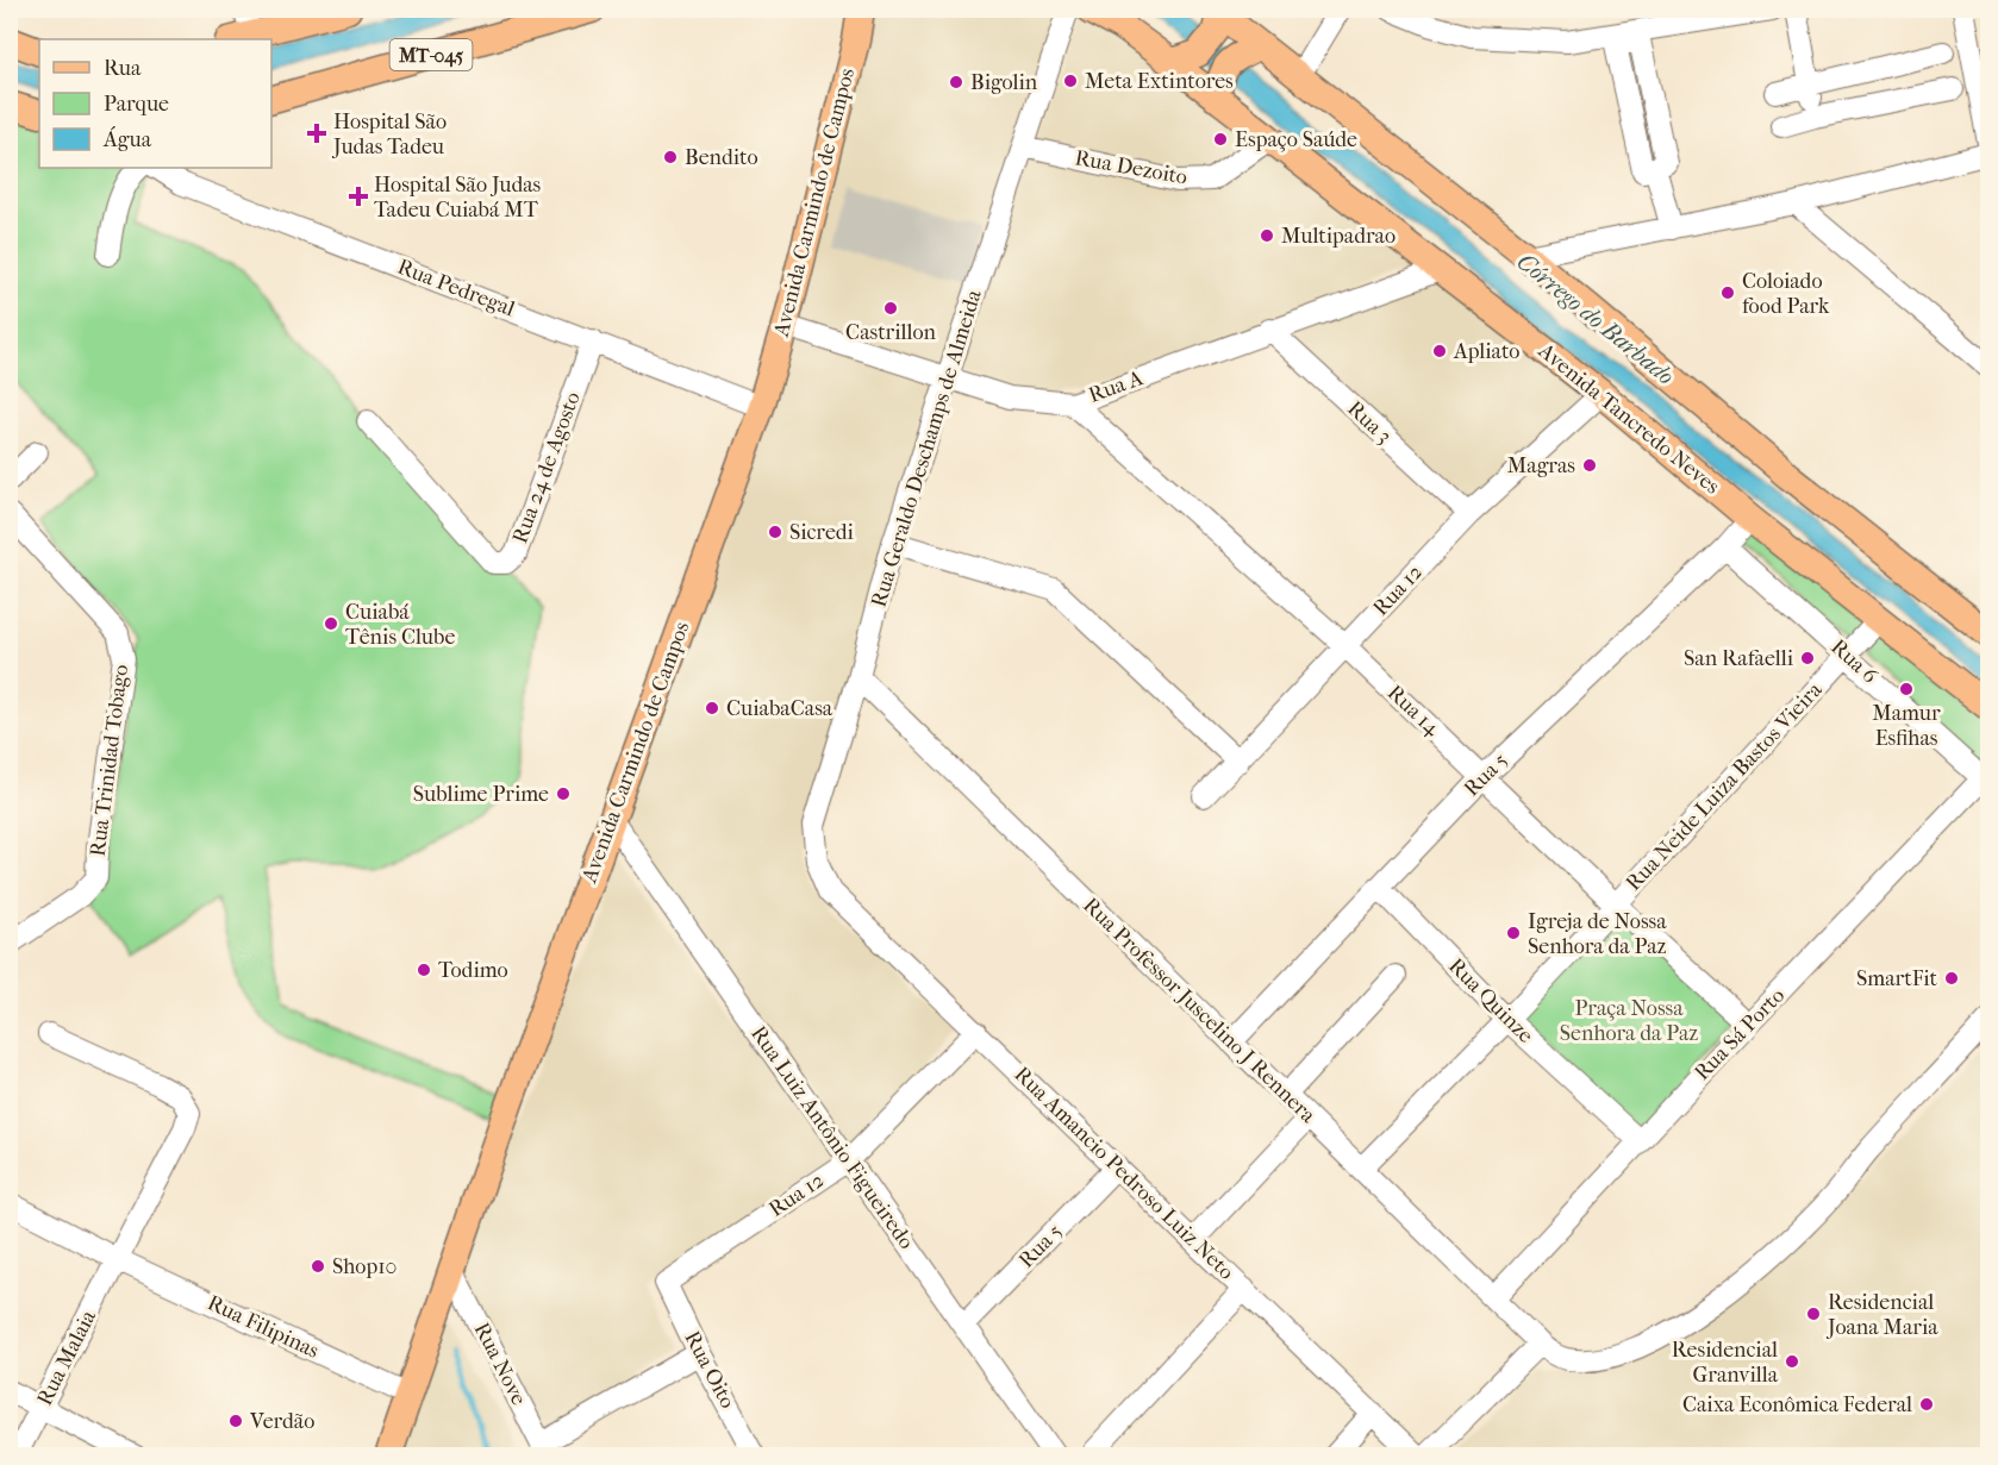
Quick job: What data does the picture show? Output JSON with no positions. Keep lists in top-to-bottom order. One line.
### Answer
{"streets":{"main road":["MT-045","Avenida Carmindo de Campos","Avenida Tancredo Neves"],"street":["Rua Dezoito","Rua Pedregal","Rua A","Rua 3","Rua Geraldo Deschamps de Almeida","Rua 24 de Agosto","Rua 12","Rua 6","Rua 14","Rua Trinidad Tobago","Rua 5","Rua Neide Luiza Bastos Vieira","Rua Quinze","Rua Professor Juscelino J Rennera","Rua Sá Porto","Rua Luiz Antônio Figueiredo","Rua Amancio Pedroso Luiz Neto","Rua Filipinas","Rua Malaia","Rua Nove","Rua Oito"]},"crossings":[["Rua Dezoito","Avenida Tancredo Neves"],["Rua Dezoito","Rua Geraldo Deschamps de Almeida"],["Avenida Carmindo de Campos","Rua Pedregal"],["Avenida Carmindo de Campos","Rua A"],["Avenida Carmindo de Campos","Rua Luiz Antônio Figueiredo"],["Avenida Carmindo de Campos","Rua Filipinas"],["Avenida Carmindo de Campos","Rua Nove"],["Rua Pedregal","Rua 24 de Agosto"],["Rua A","Avenida Tancredo Neves"],["Rua A","Rua 3"],["Rua A","Rua Geraldo Deschamps de Almeida"],["Rua A","Rua 14"],["Avenida Tancredo Neves","Rua 12"],["Avenida Tancredo Neves","Rua 5"],["Avenida Tancredo Neves","Rua Neide Luiza Bastos Vieira"],["Rua 3","Rua 12"],["Rua Geraldo Deschamps de Almeida","Rua Professor Juscelino J Rennera"],["Rua Geraldo Deschamps de Almeida","Rua Amancio Pedroso Luiz Neto"],["Rua 12","Rua 14"],["Rua 12","Rua Luiz Antônio Figueiredo"],["Rua 12","Rua Amancio Pedroso Luiz Neto"],["Rua 12","Rua Oito"],["Rua 6","Rua 5"],["Rua 6","Rua Neide Luiza Bastos Vieira"],["Rua 6","Rua Sá Porto"],["Rua 14","Rua 5"],["Rua 14","Rua Neide Luiza Bastos Vieira"],["Rua 14","Rua Sá Porto"],["Rua 5","Rua Quinze"],["Rua 5","Rua Professor Juscelino J Rennera"],["Rua 5","Rua Luiz Antônio Figueiredo"],["Rua 5","Rua Amancio Pedroso Luiz Neto"],["Rua Neide Luiza Bastos Vieira","Rua Quinze"],["Rua Neide Luiza Bastos Vieira","Rua Professor Juscelino J Rennera"],["Rua Quinze","Rua Sá Porto"],["Rua Professor Juscelino J Rennera","Rua Sá Porto"],["Rua Filipinas","Rua Malaia"]],"water":["Córrego do Barbado"],"parks":["Praça Nossa Senhora da Paz"],"places":{"other":["Meta Extintores","Bigolin","Espaço Saúde","Bendito","Multipadrao","Coloiado food Park","Castrillon","Apliato","Magras","Sicredi","Cuiabá Tênis Clube","San Rafaelli","Mamur Esfihas","CuiabaCasa","Sublime Prime","Igreja de Nossa Senhora da Paz","Todimo","SmartFit","Shop10","Residencial Joana Maria","Residencial Granvilla","Caixa Econômica Federal","Verdão"],"health":["Hospital São Judas Tadeu","Hospital São Judas Tadeu Cuiabá MT"]},"legend":["Rua","Parque","Água"]}
